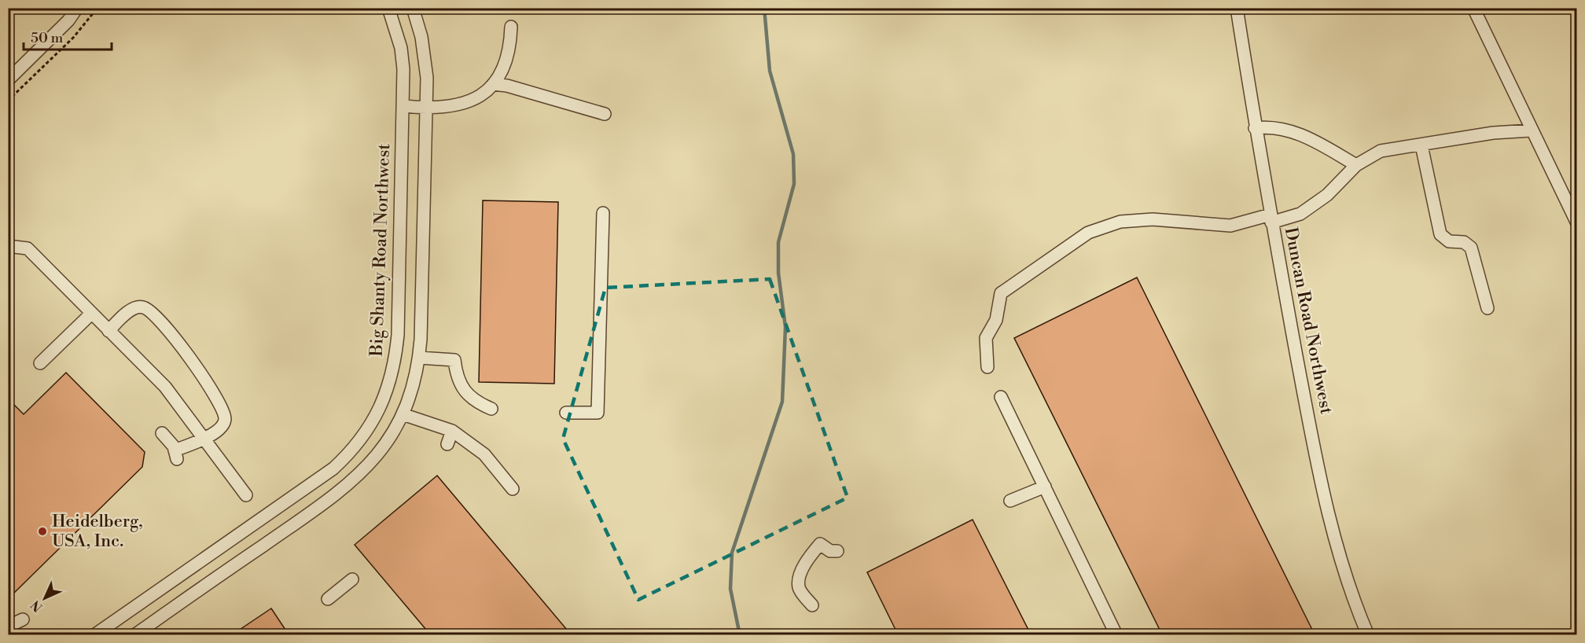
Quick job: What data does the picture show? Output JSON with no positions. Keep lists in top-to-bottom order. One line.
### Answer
{"streets":{"street":["Big Shanty Road Northwest","Duncan Road Northwest"]},"places":["Heidelberg, USA, Inc."],"scale_bar":"50 m","north":"bottom left"}
